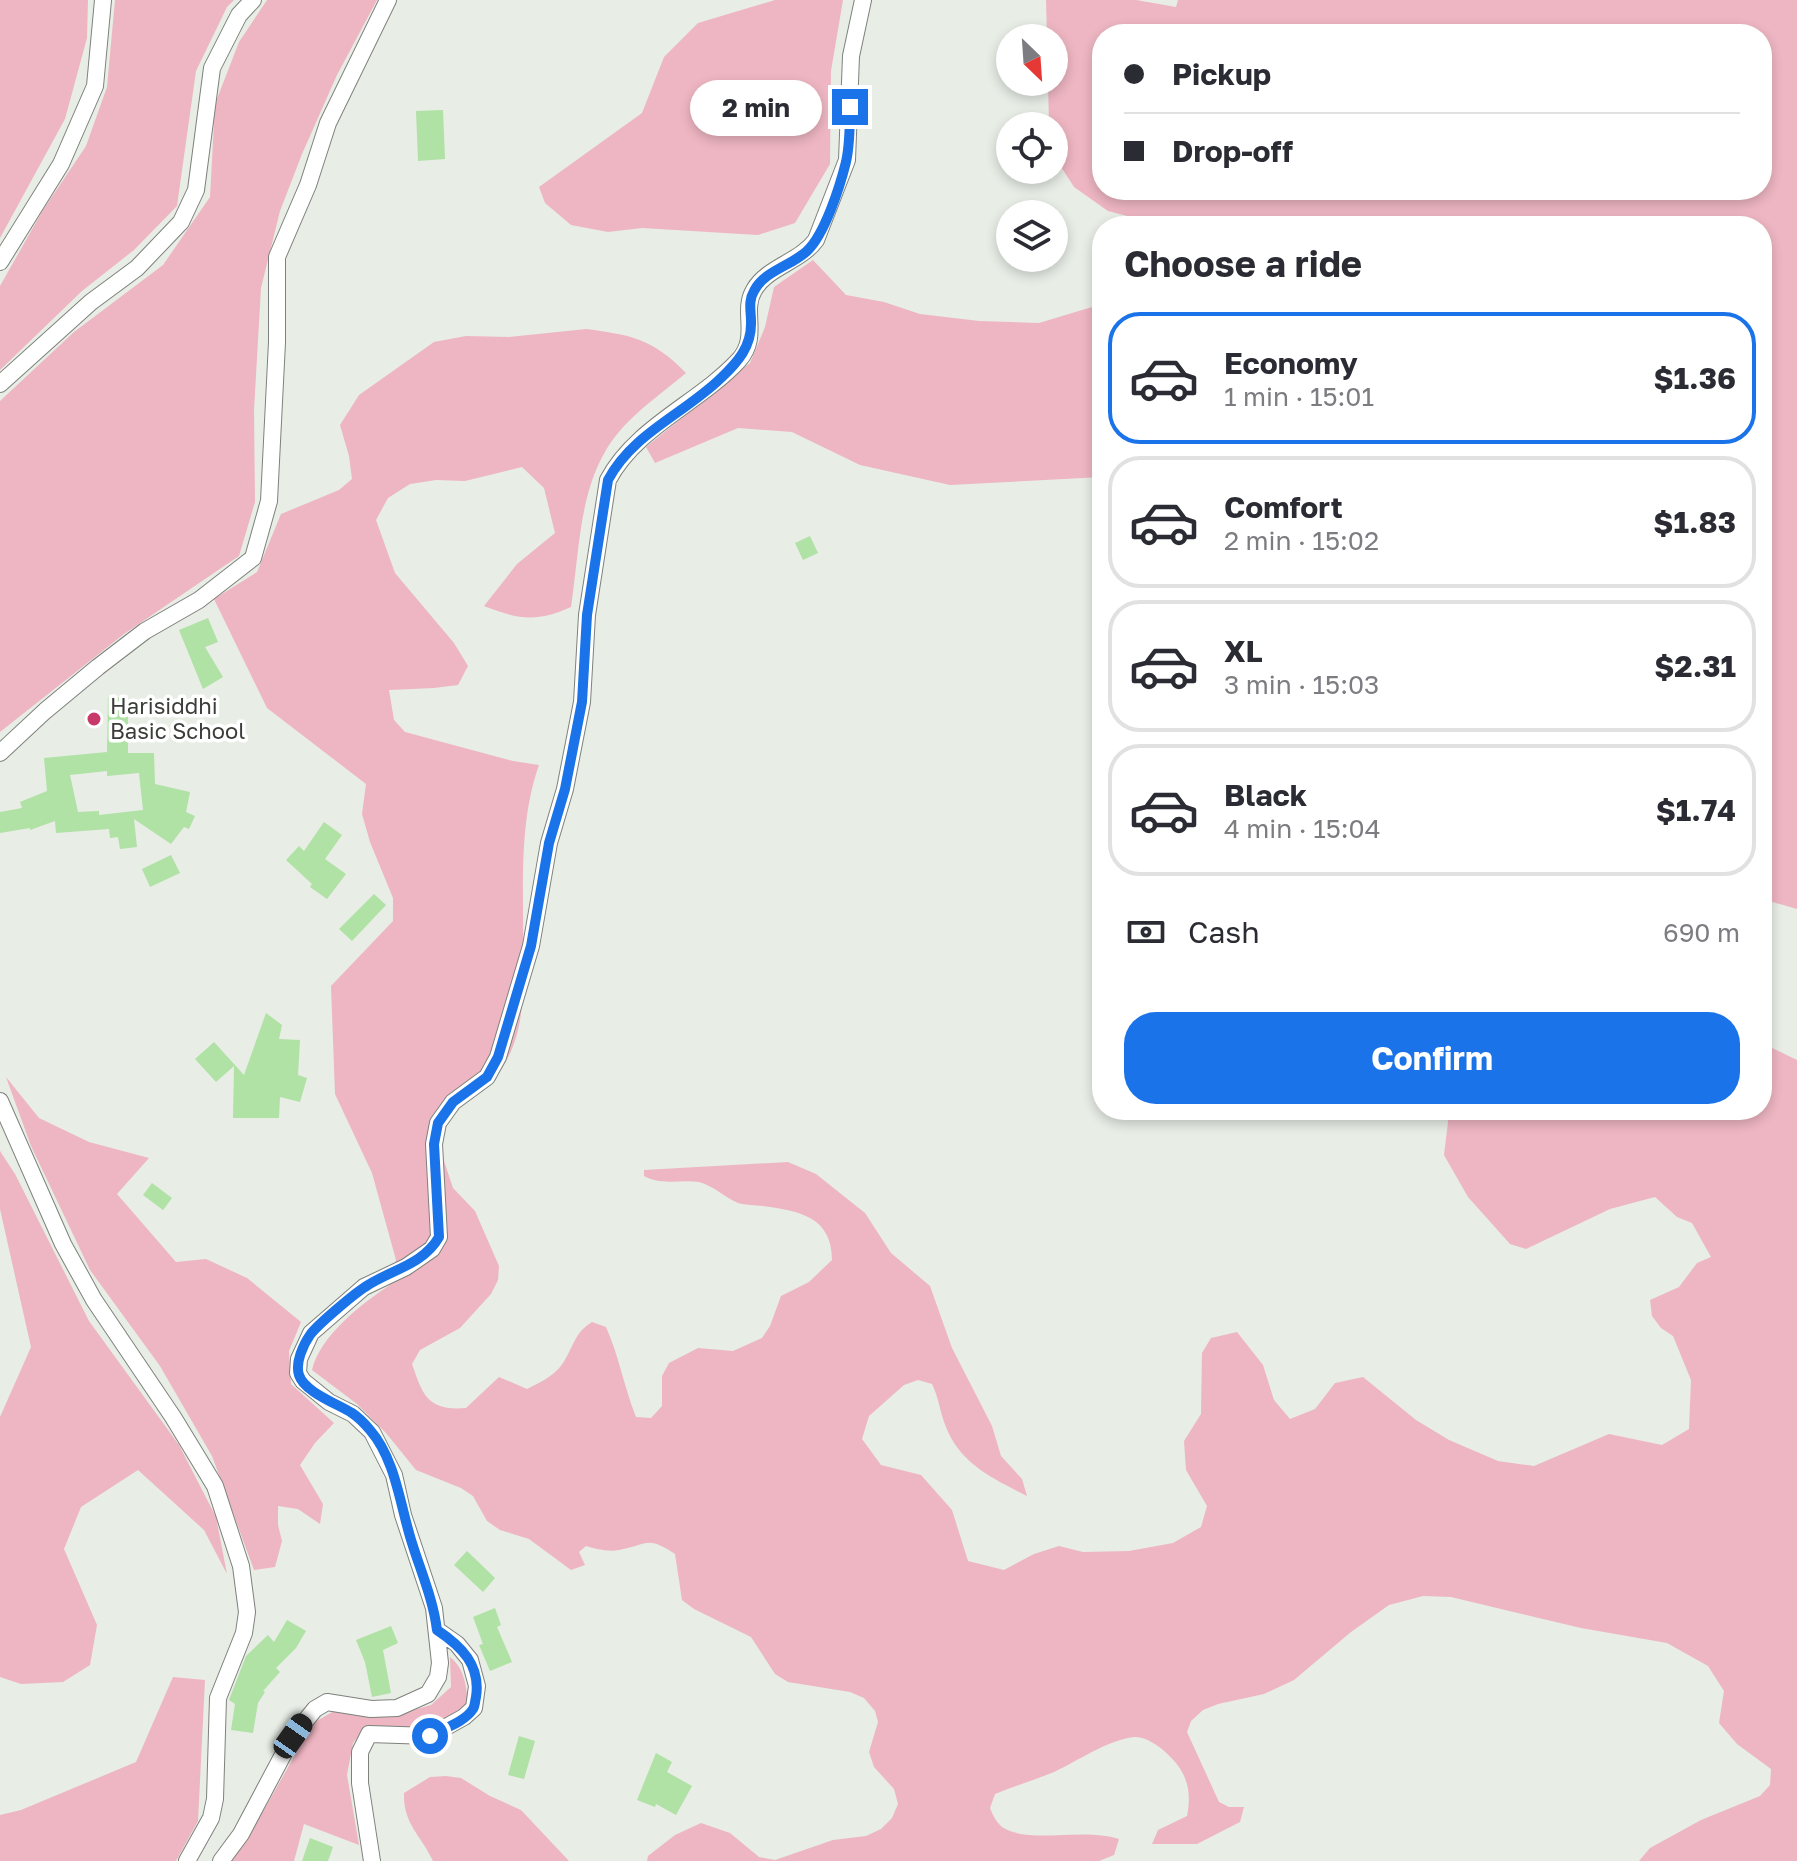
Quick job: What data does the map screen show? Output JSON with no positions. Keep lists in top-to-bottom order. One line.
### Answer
{"places":["Harisiddhi Basic School"],"north":"bottom right","page":{"banner":["Pickup","Drop-off"],"bubble":"2 min","heading":"Choose a ride","list":[{"name":"Economy","note":"1 min · 15:01","value":"$1.36"},{"name":"Comfort","note":"2 min · 15:02","value":"$1.83"},{"name":"XL","note":"3 min · 15:03","value":"$2.31"},{"name":"Black","note":"4 min · 15:04","value":"$1.74"}],"pay":["Cash","690 m"],"buttons":"Confirm"}}
